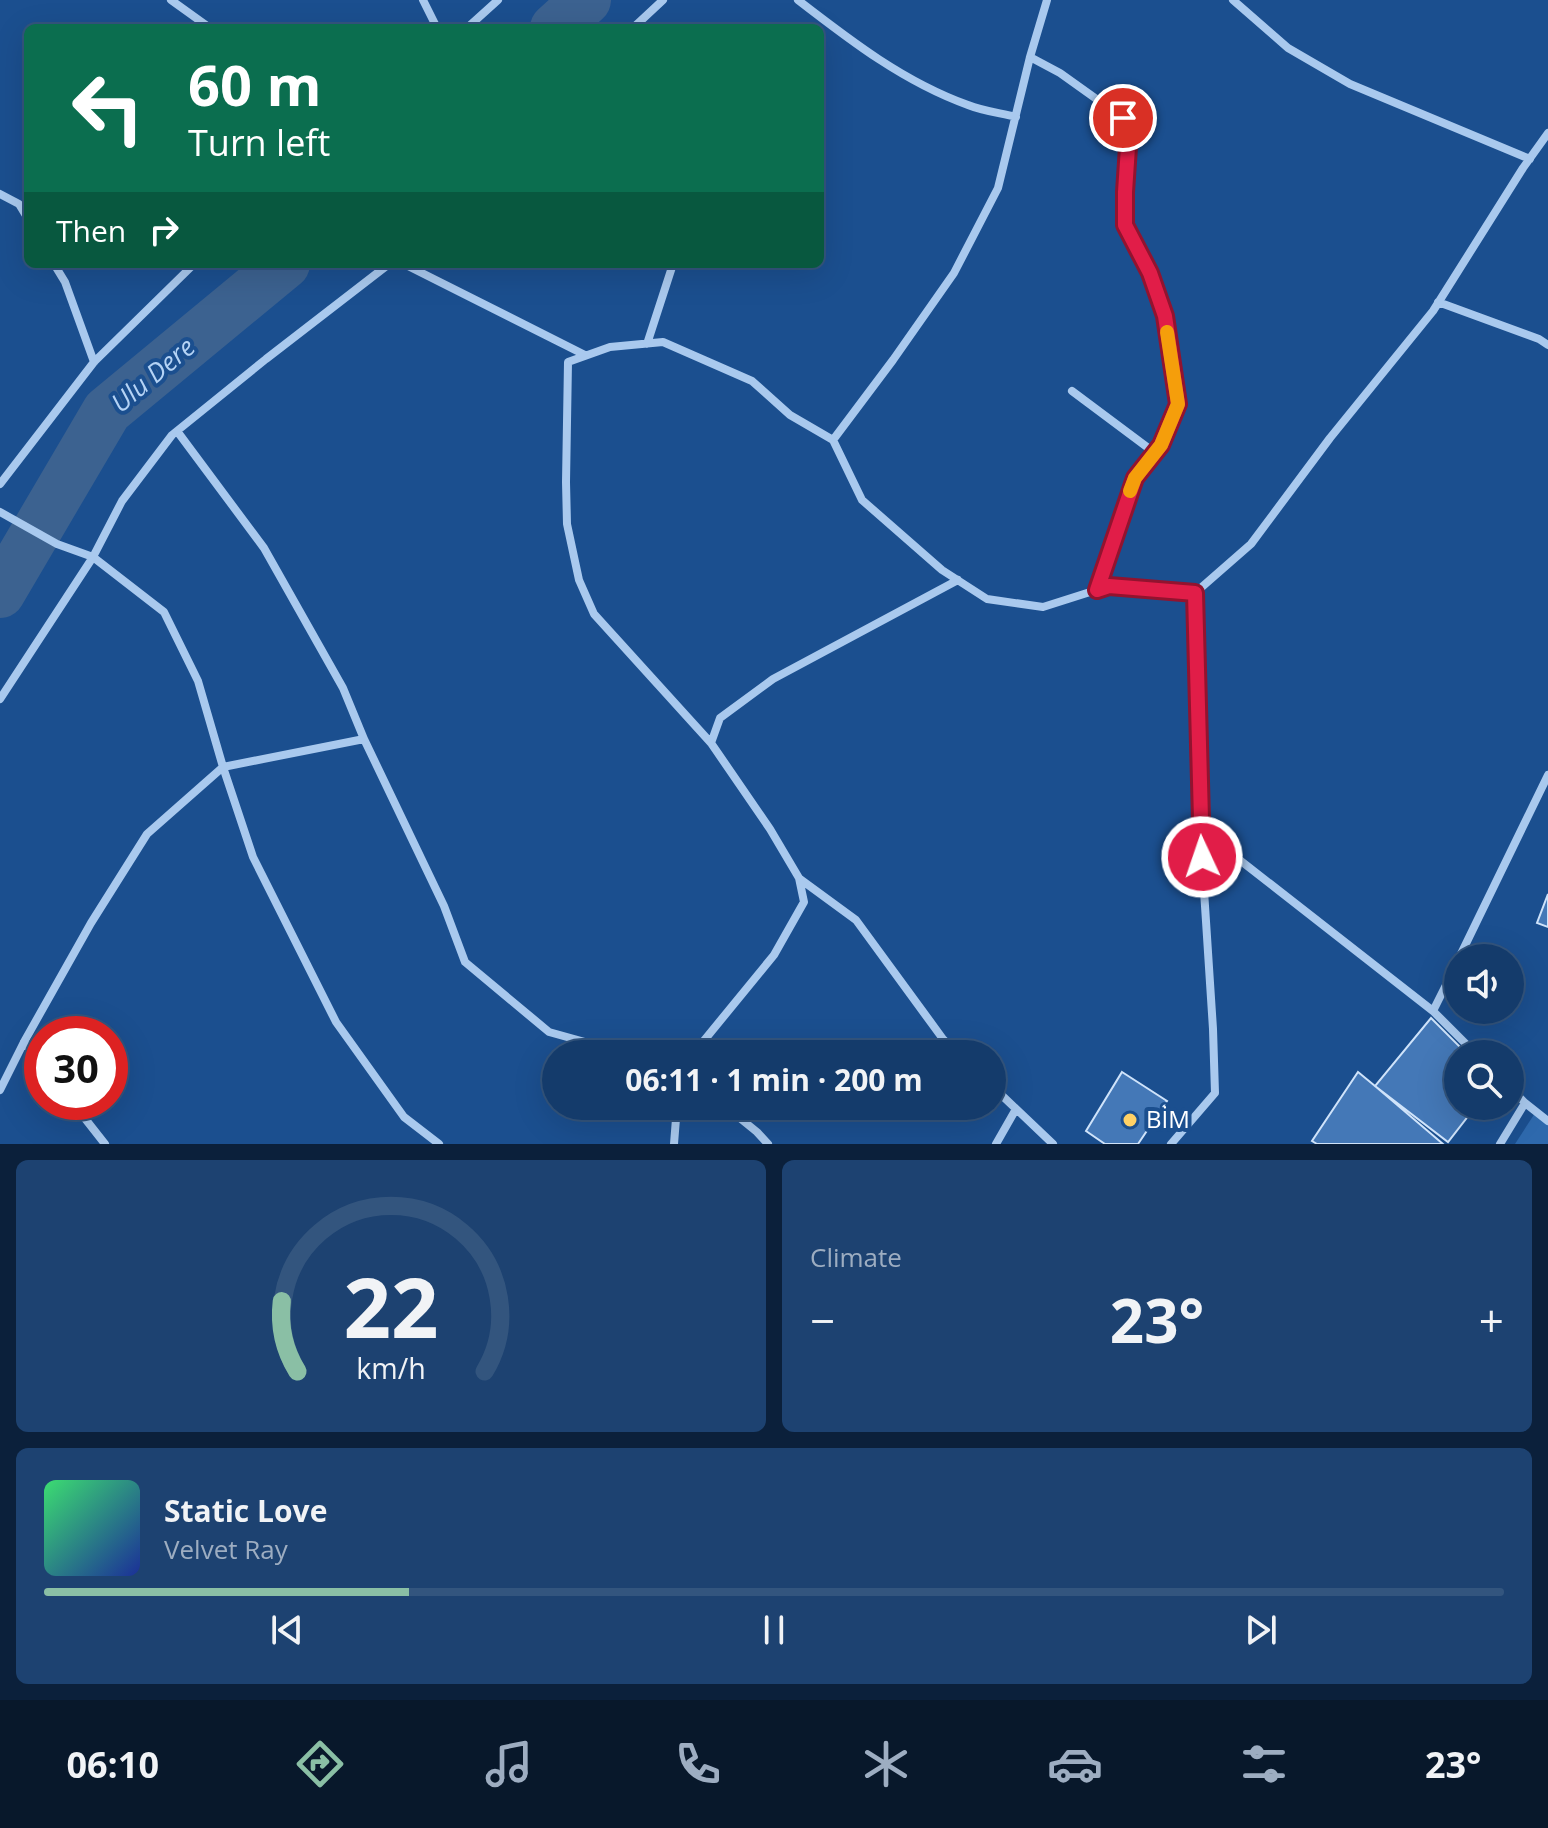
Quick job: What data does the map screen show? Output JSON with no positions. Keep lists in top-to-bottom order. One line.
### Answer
{"water":["Ulu Dere"],"places":["BİM"],"page":{"turn":["60 m","Turn left"],"then":"Then","limit":"30","trip":"06:11 · 1 min · 200 m","tile":"Climate","heat":["−","23°","+"],"song":["Static Love","Velvet Ray"],"tabs":["06:10","23°"],"gauge":["22","km/h"]}}
